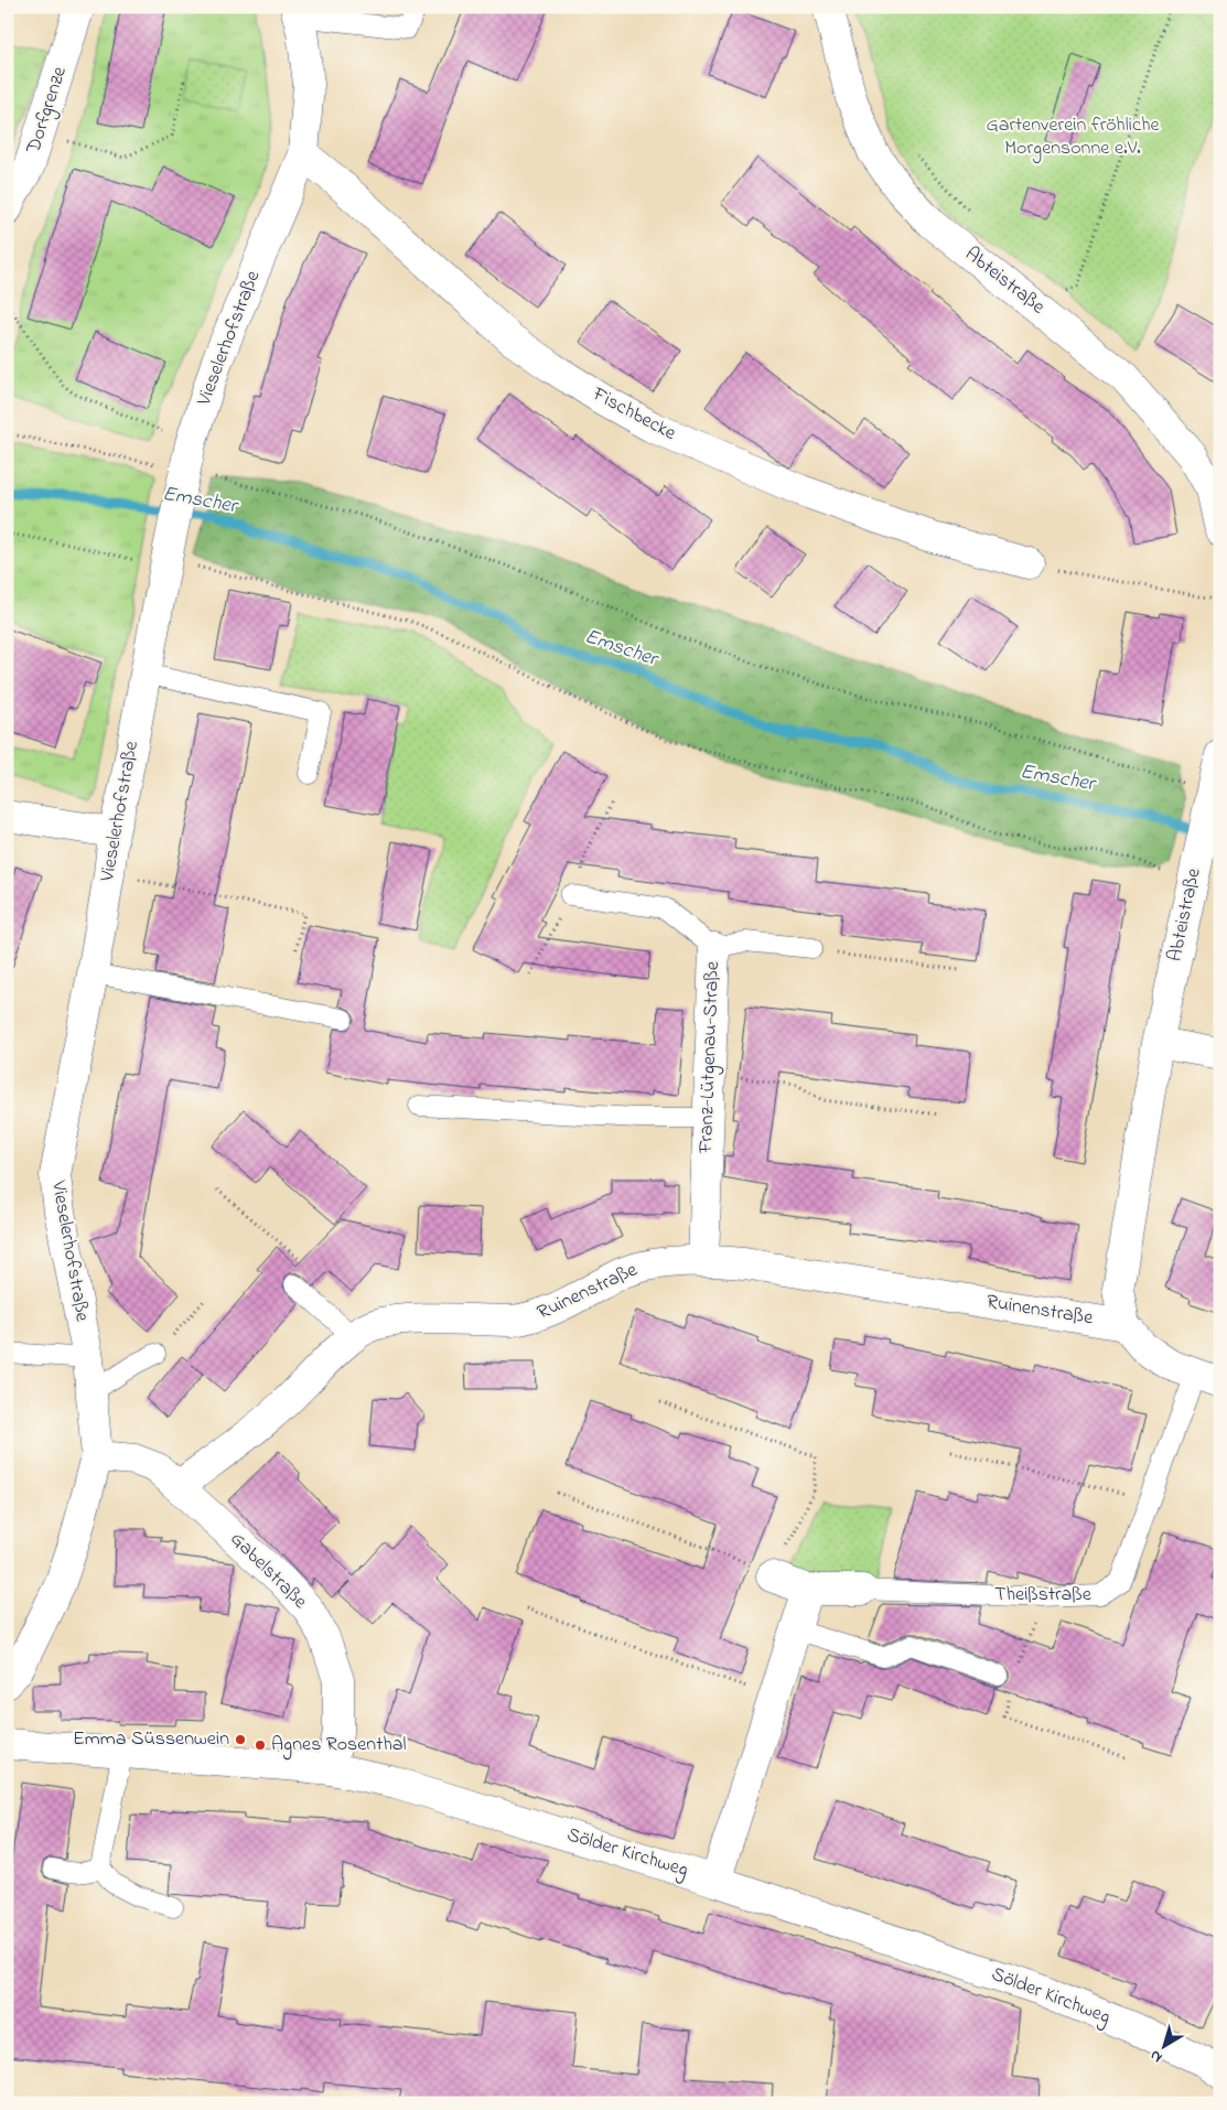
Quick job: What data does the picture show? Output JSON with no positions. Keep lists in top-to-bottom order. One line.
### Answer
{"streets":{"street":["Dorfgrenze","Abteistraße","Vieselerhofstraße","Fischbecke","Franz-Lütgenau-Straße","Ruinenstraße","Gabelstraße","Theißstraße","Sölder Kirchweg"]},"crossings":[["Abteistraße","Ruinenstraße"],["Vieselerhofstraße","Fischbecke"],["Franz-Lütgenau-Straße","Ruinenstraße"],["Ruinenstraße","Gabelstraße"],["Gabelstraße","Sölder Kirchweg"]],"water":["Emscher"],"parks":["Gartenverein fröhliche Morgensonne e.V."],"places":["Emma Süssenwein","Agnes Rosenthal"],"north":"bottom left"}
